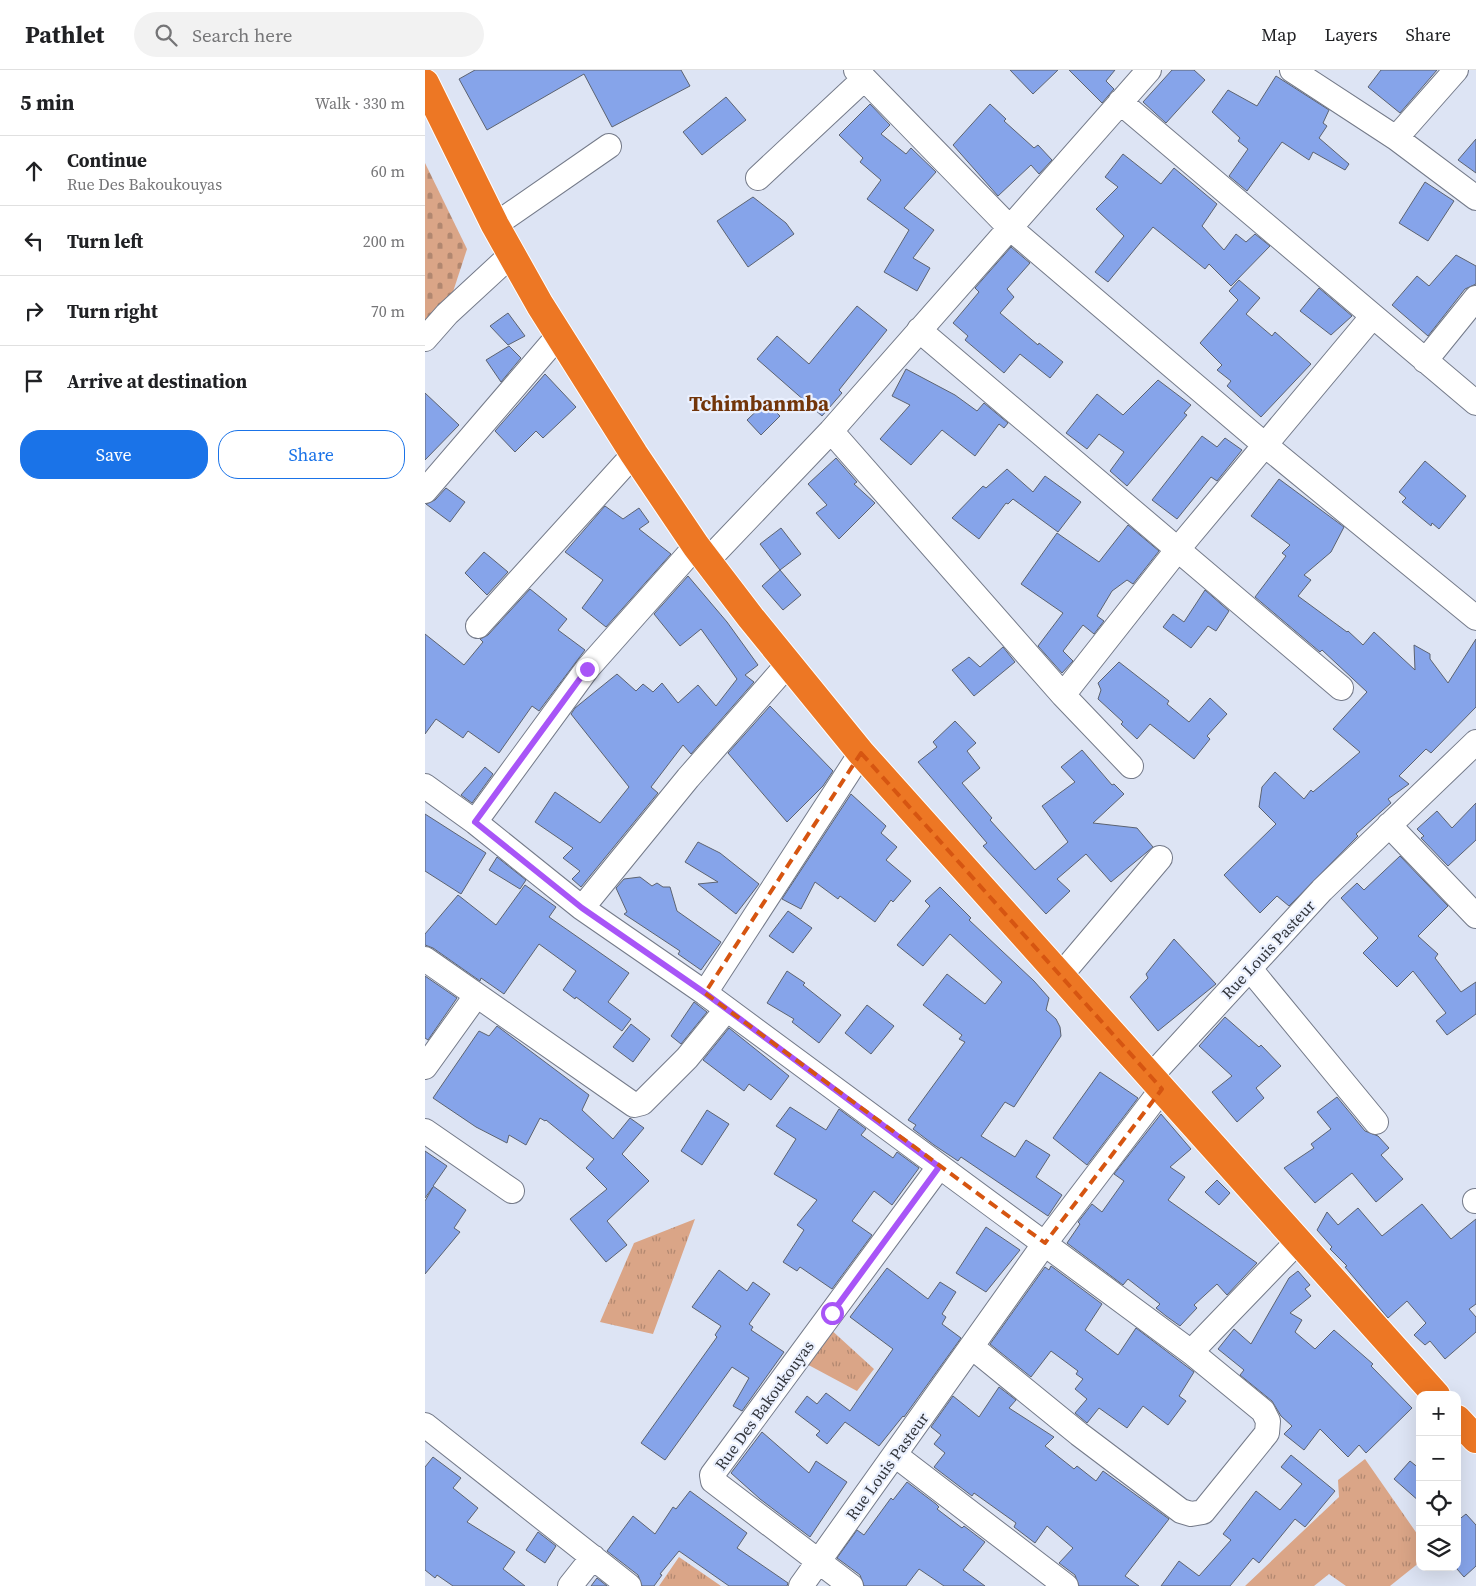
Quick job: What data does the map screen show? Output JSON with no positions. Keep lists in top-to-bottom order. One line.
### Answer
{"streets":{"street":["Rue Louis Pasteur","Rue Des Bakoukouyas"]},"crossings":[["Rue Louis Pasteur","Rue Des Bakoukouyas"]],"districts":["Tchimbanmba"],"page":{"header":"Pathlet","search":"Search here","nav":["Map","Layers","Share"],"heading":["5 min","Walk · 330 m"],"list":[["Continue","Rue Des Bakoukouyas","60 m"],["Turn left","200 m"],["Turn right","70 m"],"Arrive at destination"],"buttons":["Save","Share"],"map_buttons":["+","−"]}}
